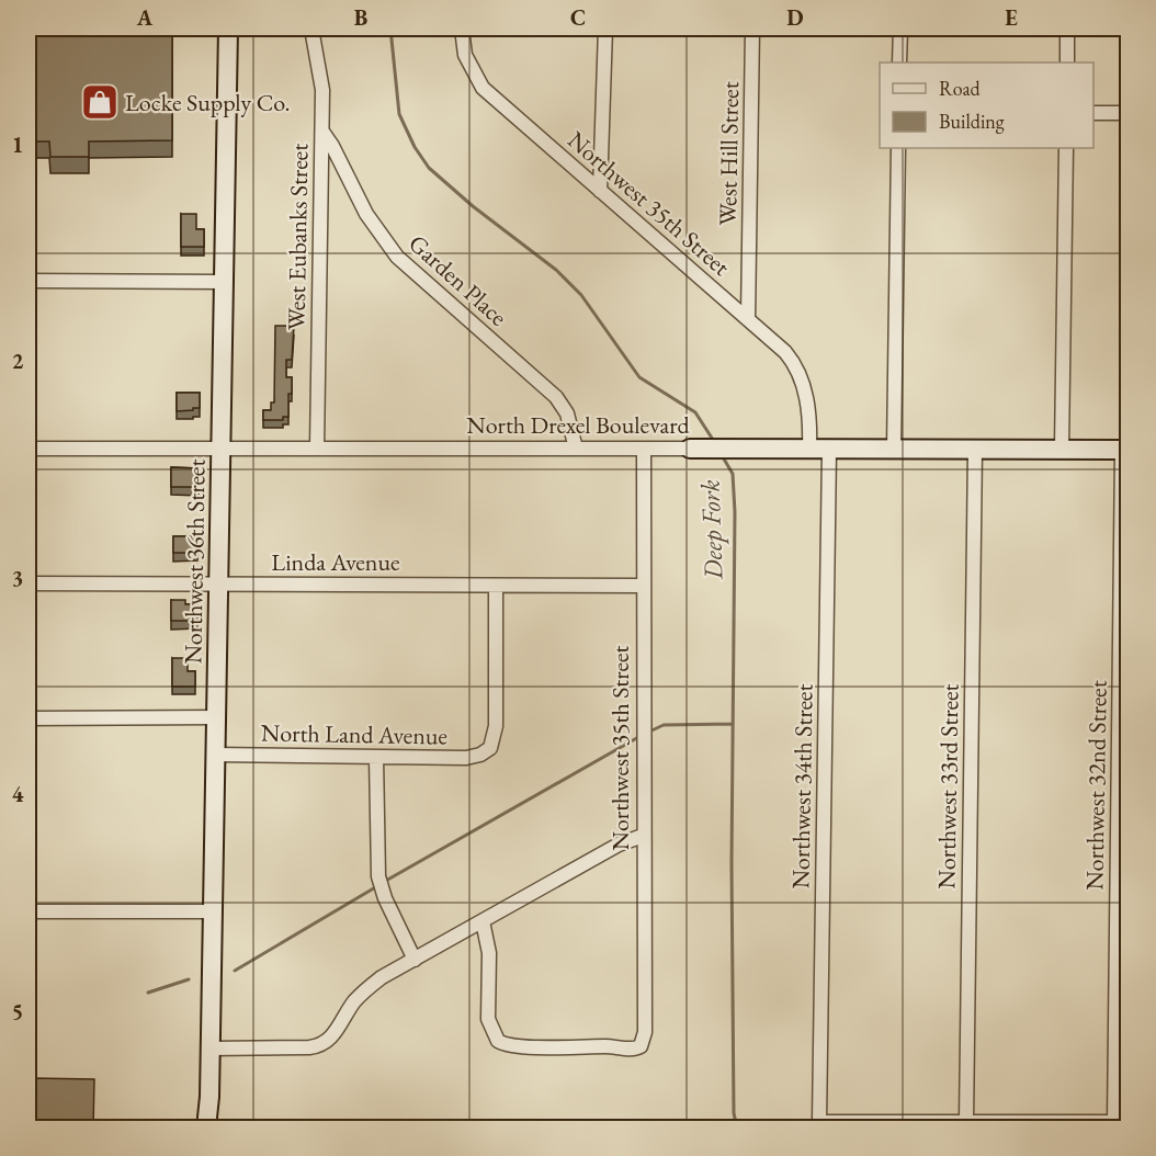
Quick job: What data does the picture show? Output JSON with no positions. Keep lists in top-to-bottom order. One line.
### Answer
{"streets":{"main road":["North Drexel Boulevard","Northwest 36th Street"],"street":["West Hill Street","Northwest 35th Street","West Eubanks Street","Garden Place","Linda Avenue","North Land Avenue","Northwest 32nd Street","Northwest 34th Street","Northwest 33rd Street"]},"crossings":[["West Hill Street","Northwest 35th Street"],["Northwest 35th Street","North Drexel Boulevard"],["Northwest 35th Street","Linda Avenue"],["West Eubanks Street","Garden Place"],["West Eubanks Street","North Drexel Boulevard"],["Garden Place","North Drexel Boulevard"],["North Drexel Boulevard","Northwest 36th Street"],["North Drexel Boulevard","Northwest 32nd Street"],["North Drexel Boulevard","Northwest 34th Street"],["North Drexel Boulevard","Northwest 33rd Street"],["Northwest 36th Street","Linda Avenue"],["Northwest 36th Street","North Land Avenue"],["Linda Avenue","North Land Avenue"],["Northwest 34th Street","Northwest 33rd Street"]],"water":["Deep Fork"],"places":{"shop":["Locke Supply Co."]},"legend":["Road","Building"],"grid":{"columns":["A","B","C","D","E"],"rows":["1","2","3","4","5"]}}
